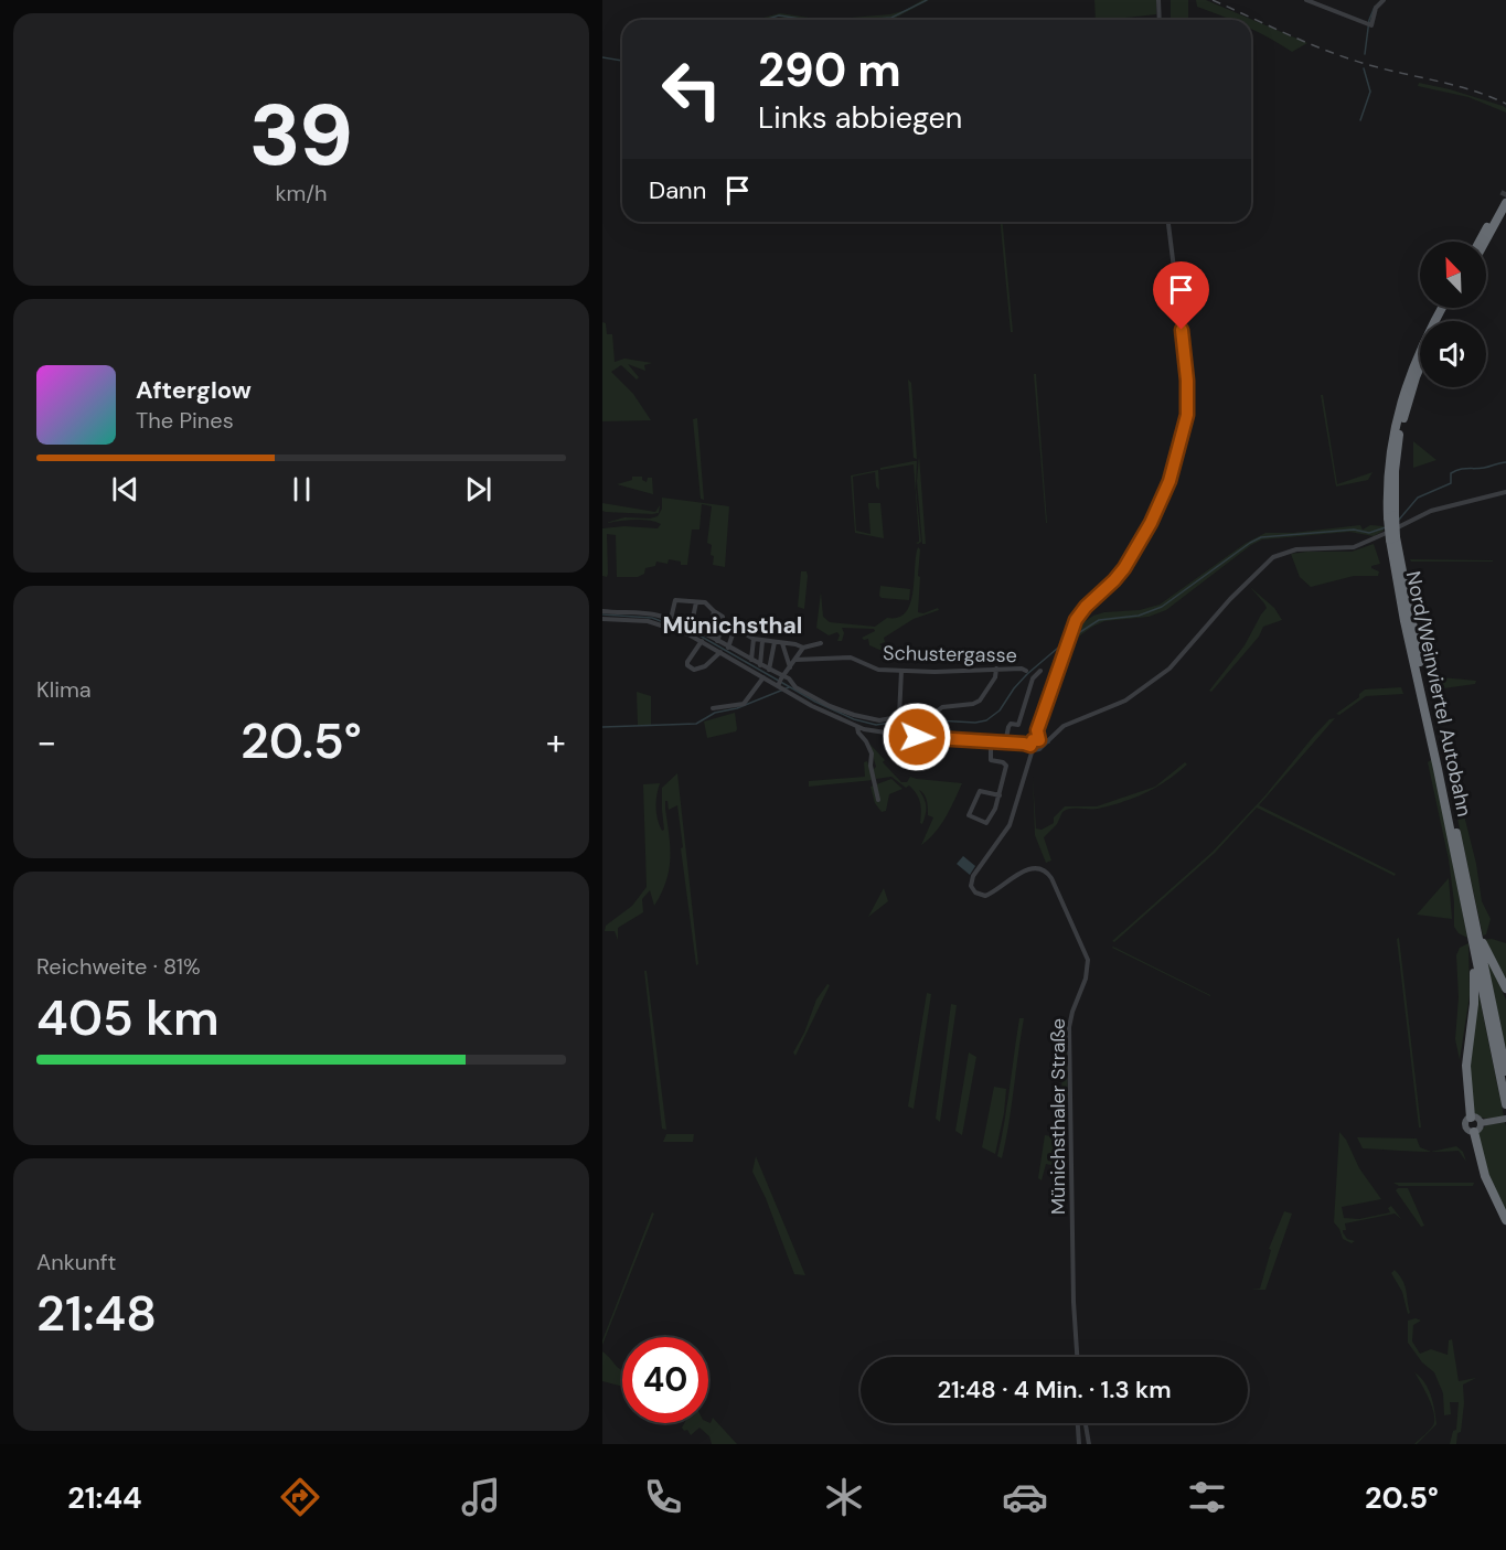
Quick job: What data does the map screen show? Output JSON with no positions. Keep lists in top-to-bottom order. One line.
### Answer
{"streets":{"highway":["Nord/Weinviertel Autobahn"],"street":["Schustergasse","Münichsthaler Straße"]},"districts":["Münichsthal"],"north":"top left","page":{"tile":[["39","km/h"],"Klima",["Reichweite · 81%","405 km"],["Ankunft","21:48"]],"turn":["290 m","Links abbiegen"],"then":"Dann","song":["Afterglow","The Pines"],"heat":["−","20.5°","+"],"limit":"40","trip":"21:48 · 4 Min. · 1.3 km","tabs":["21:44","20.5°"]}}
